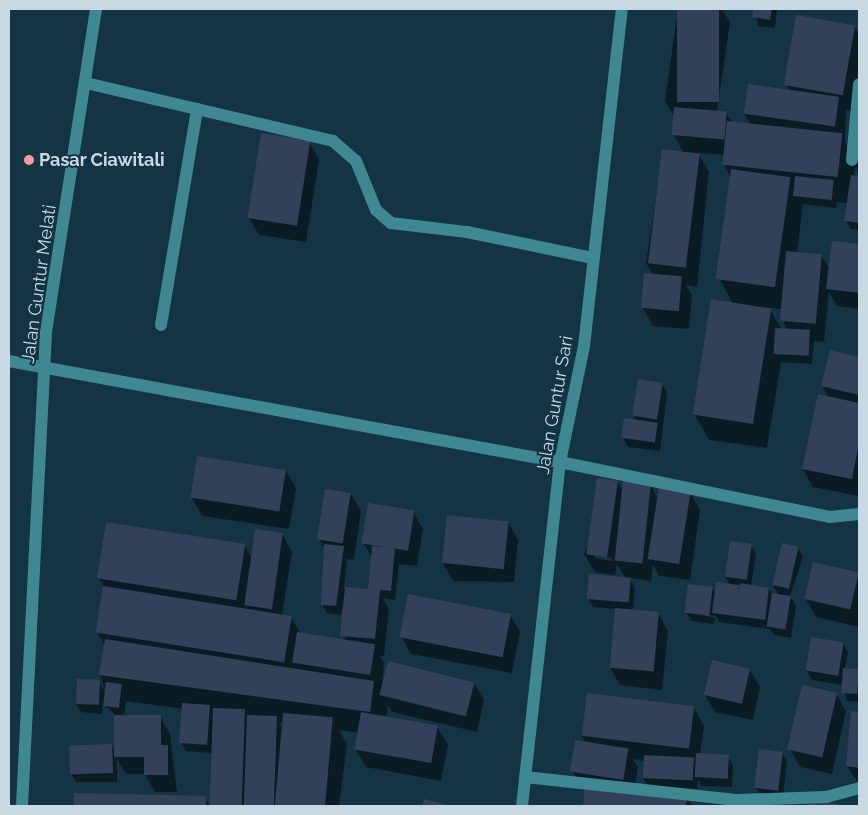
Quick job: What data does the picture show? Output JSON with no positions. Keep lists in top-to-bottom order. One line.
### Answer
{"streets":{"street":["Jalan Guntur Melati","Jalan Guntur Sari"]},"places":["Pasar Ciawitali"]}
